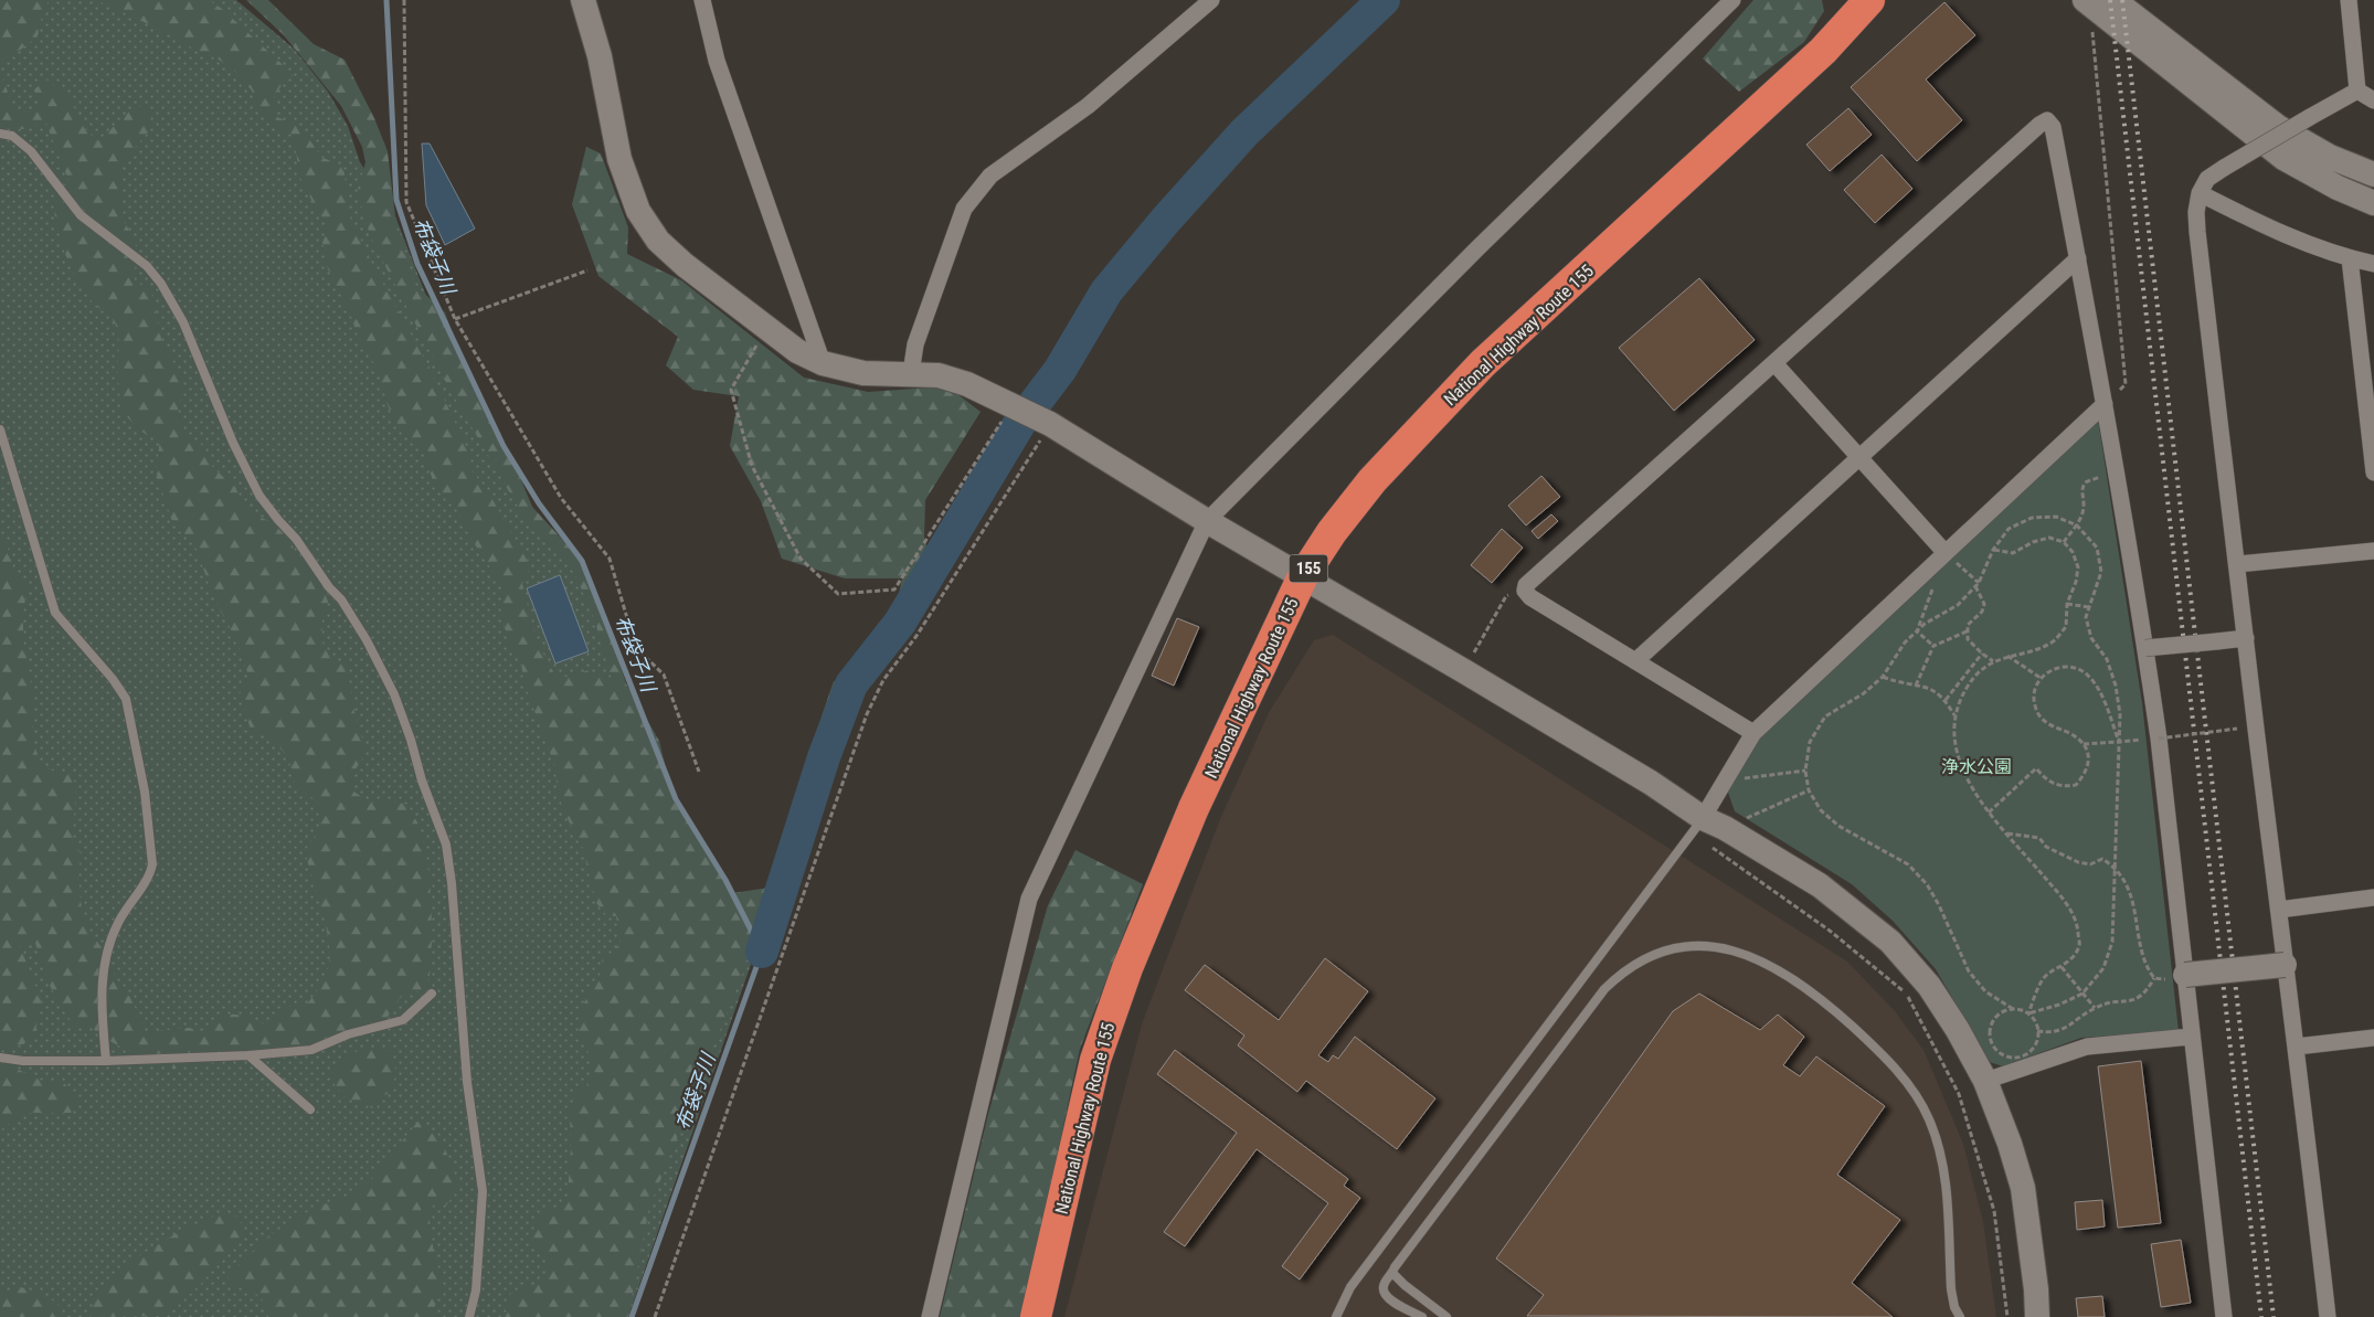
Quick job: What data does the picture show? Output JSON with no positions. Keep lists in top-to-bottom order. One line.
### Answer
{"streets":{"highway":["National Highway Route 155","155"]},"water":["布袋子川"],"parks":["浄水公園"]}
